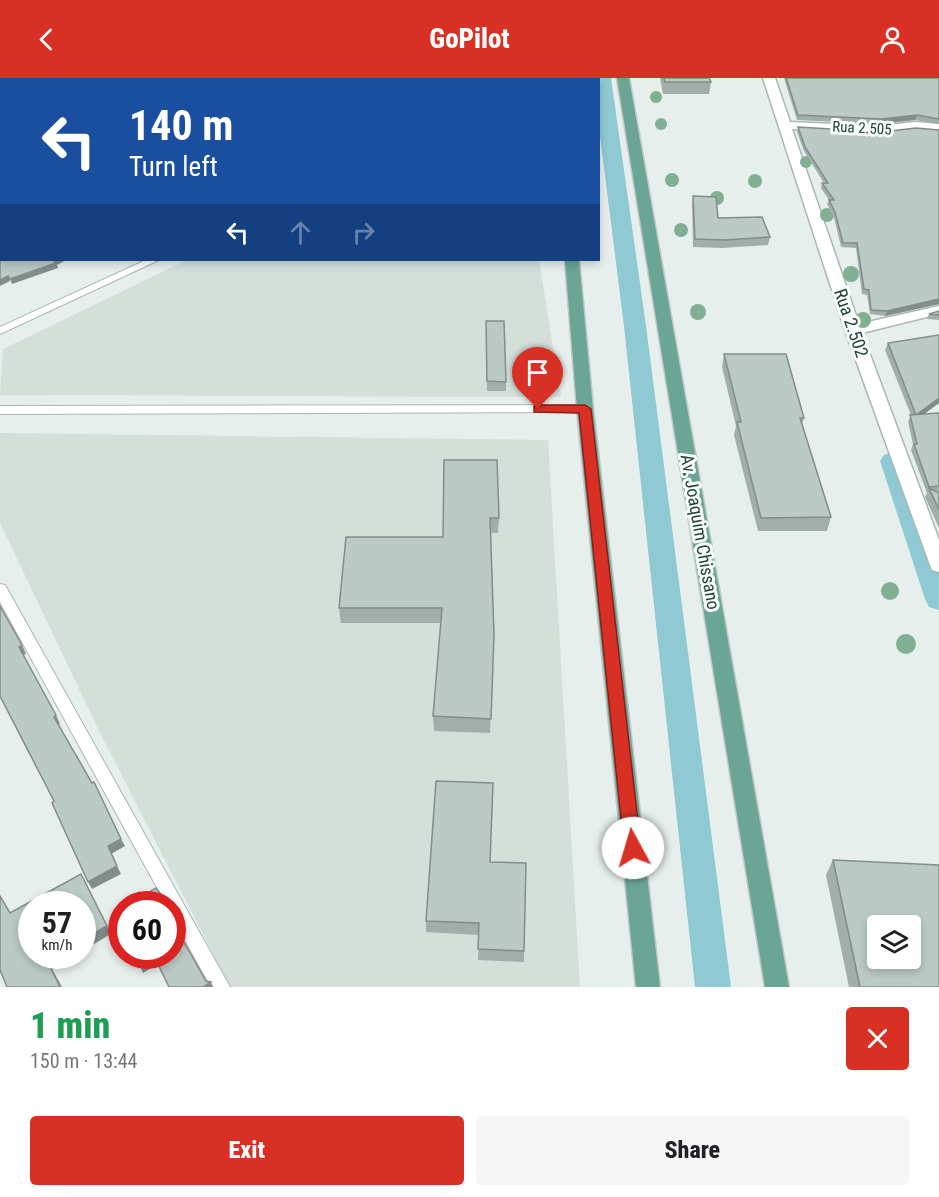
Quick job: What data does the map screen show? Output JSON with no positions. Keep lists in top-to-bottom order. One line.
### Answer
{"streets":{"main road":["Av. Joaquim Chissano"],"street":["Rua 2.505","Rua 2.502"]},"crossings":[["Rua 2.505","Rua 2.502"]],"page":{"header":"GoPilot","turn":["140 m","Turn left"],"speed":"57 km/h","limit":"60","heading":["1 min","150 m · 13:44"],"buttons":["Exit","Share"]}}
